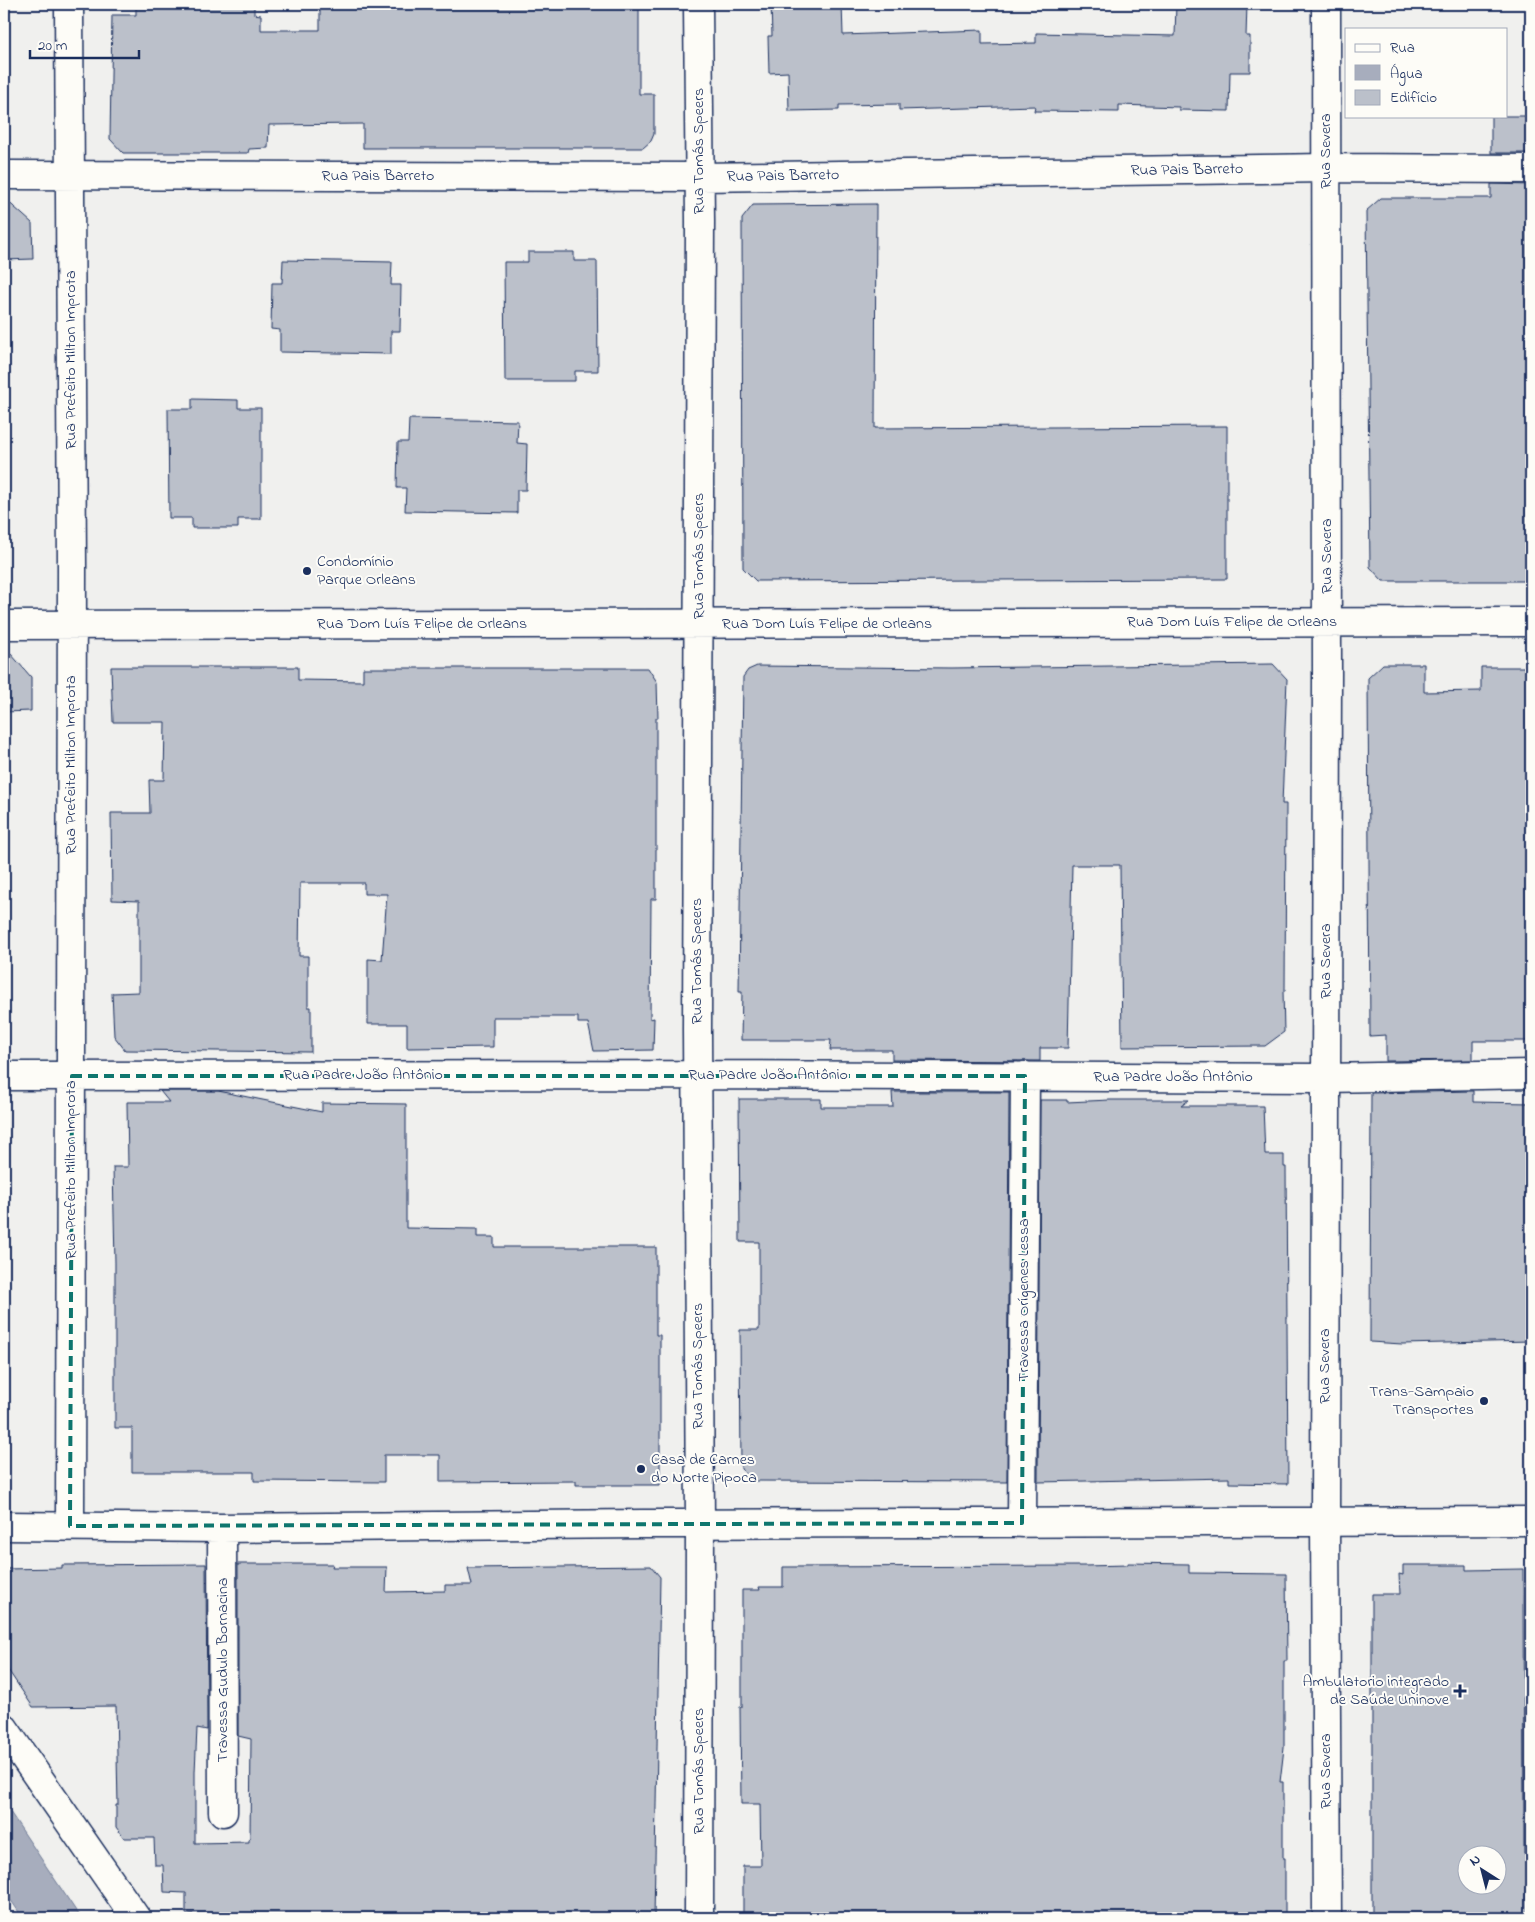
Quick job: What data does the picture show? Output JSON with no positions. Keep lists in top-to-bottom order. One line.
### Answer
{"streets":{"street":["Rua Tomás Speers","Rua Severa","Rua Pais Barreto","Rua Prefeito Milton Improta","Rua Dom Luís Felipe de Orleans","Rua Padre João Antônio","Travessa Orígenes Lessa","Travessa Gudulo Bornacina"]},"crossings":[["Rua Tomás Speers","Rua Pais Barreto"],["Rua Tomás Speers","Rua Dom Luís Felipe de Orleans"],["Rua Tomás Speers","Rua Padre João Antônio"],["Rua Severa","Rua Pais Barreto"],["Rua Severa","Rua Dom Luís Felipe de Orleans"],["Rua Severa","Rua Padre João Antônio"],["Rua Pais Barreto","Rua Prefeito Milton Improta"],["Rua Prefeito Milton Improta","Rua Dom Luís Felipe de Orleans"],["Rua Prefeito Milton Improta","Rua Padre João Antônio"],["Rua Padre João Antônio","Travessa Orígenes Lessa"]],"places":{"other":["Condomínio Parque Orleans","Trans-Sampaio Transportes","Casa de Carnes do Norte Pipoca"],"health":["Ambulatorio integrado de Saúde Uninove"]},"legend":["Rua","Água","Edifício"],"scale_bar":"20 m","north":"top left"}
